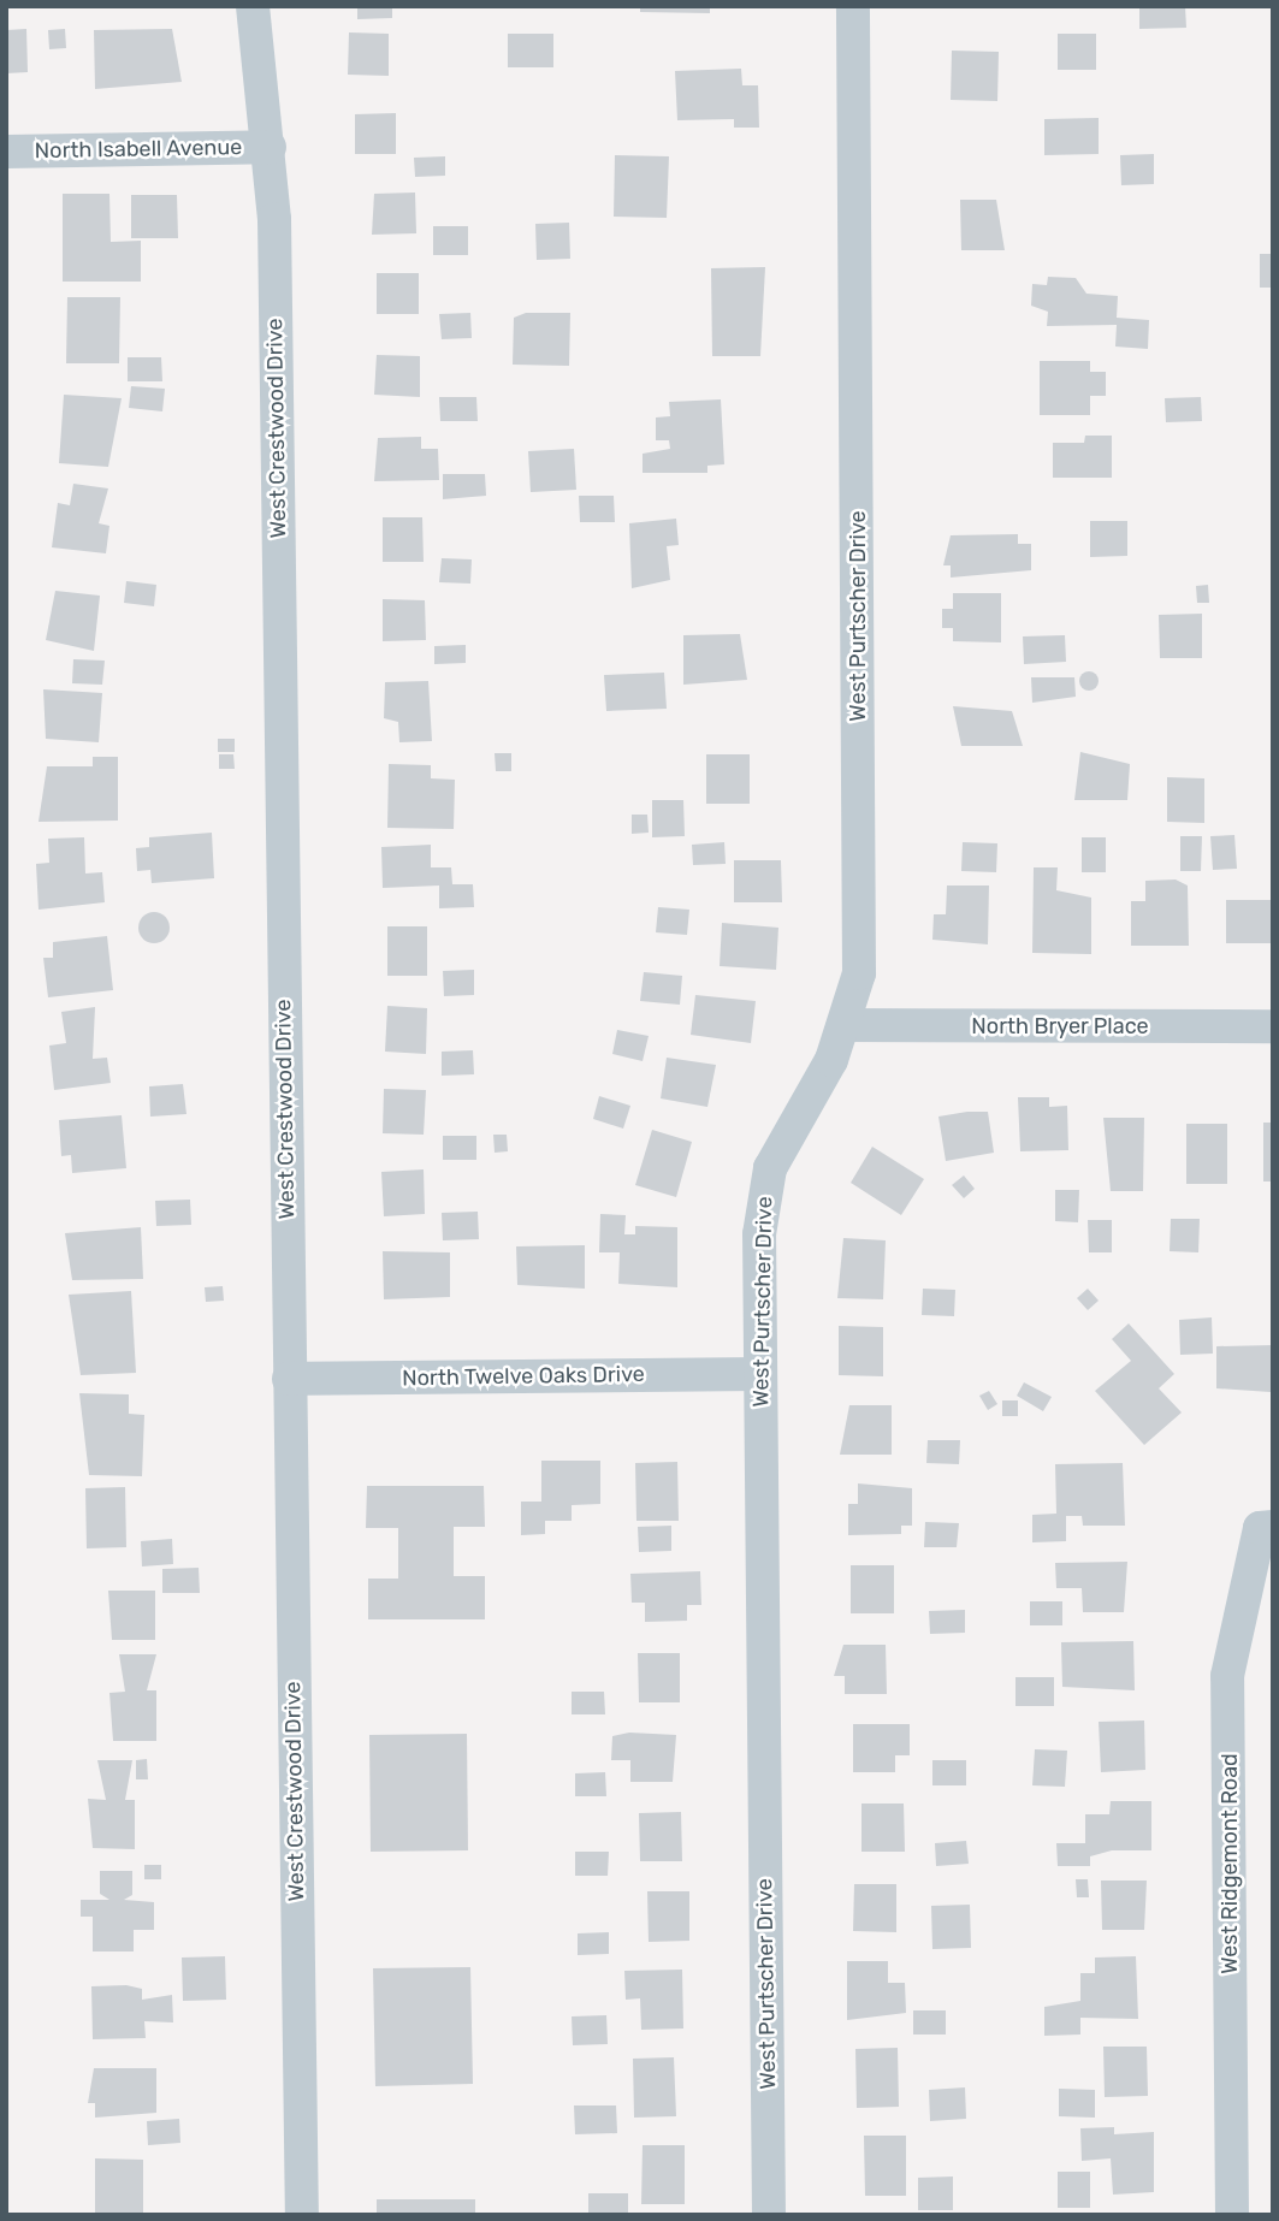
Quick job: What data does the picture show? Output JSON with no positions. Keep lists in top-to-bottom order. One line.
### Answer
{"streets":{"street":["North Isabell Avenue","West Crestwood Drive","West Purtscher Drive","North Bryer Place","North Twelve Oaks Drive","West Ridgemont Road"]},"crossings":[["North Isabell Avenue","West Crestwood Drive"],["West Crestwood Drive","North Twelve Oaks Drive"],["West Purtscher Drive","North Bryer Place"],["West Purtscher Drive","North Twelve Oaks Drive"]]}
